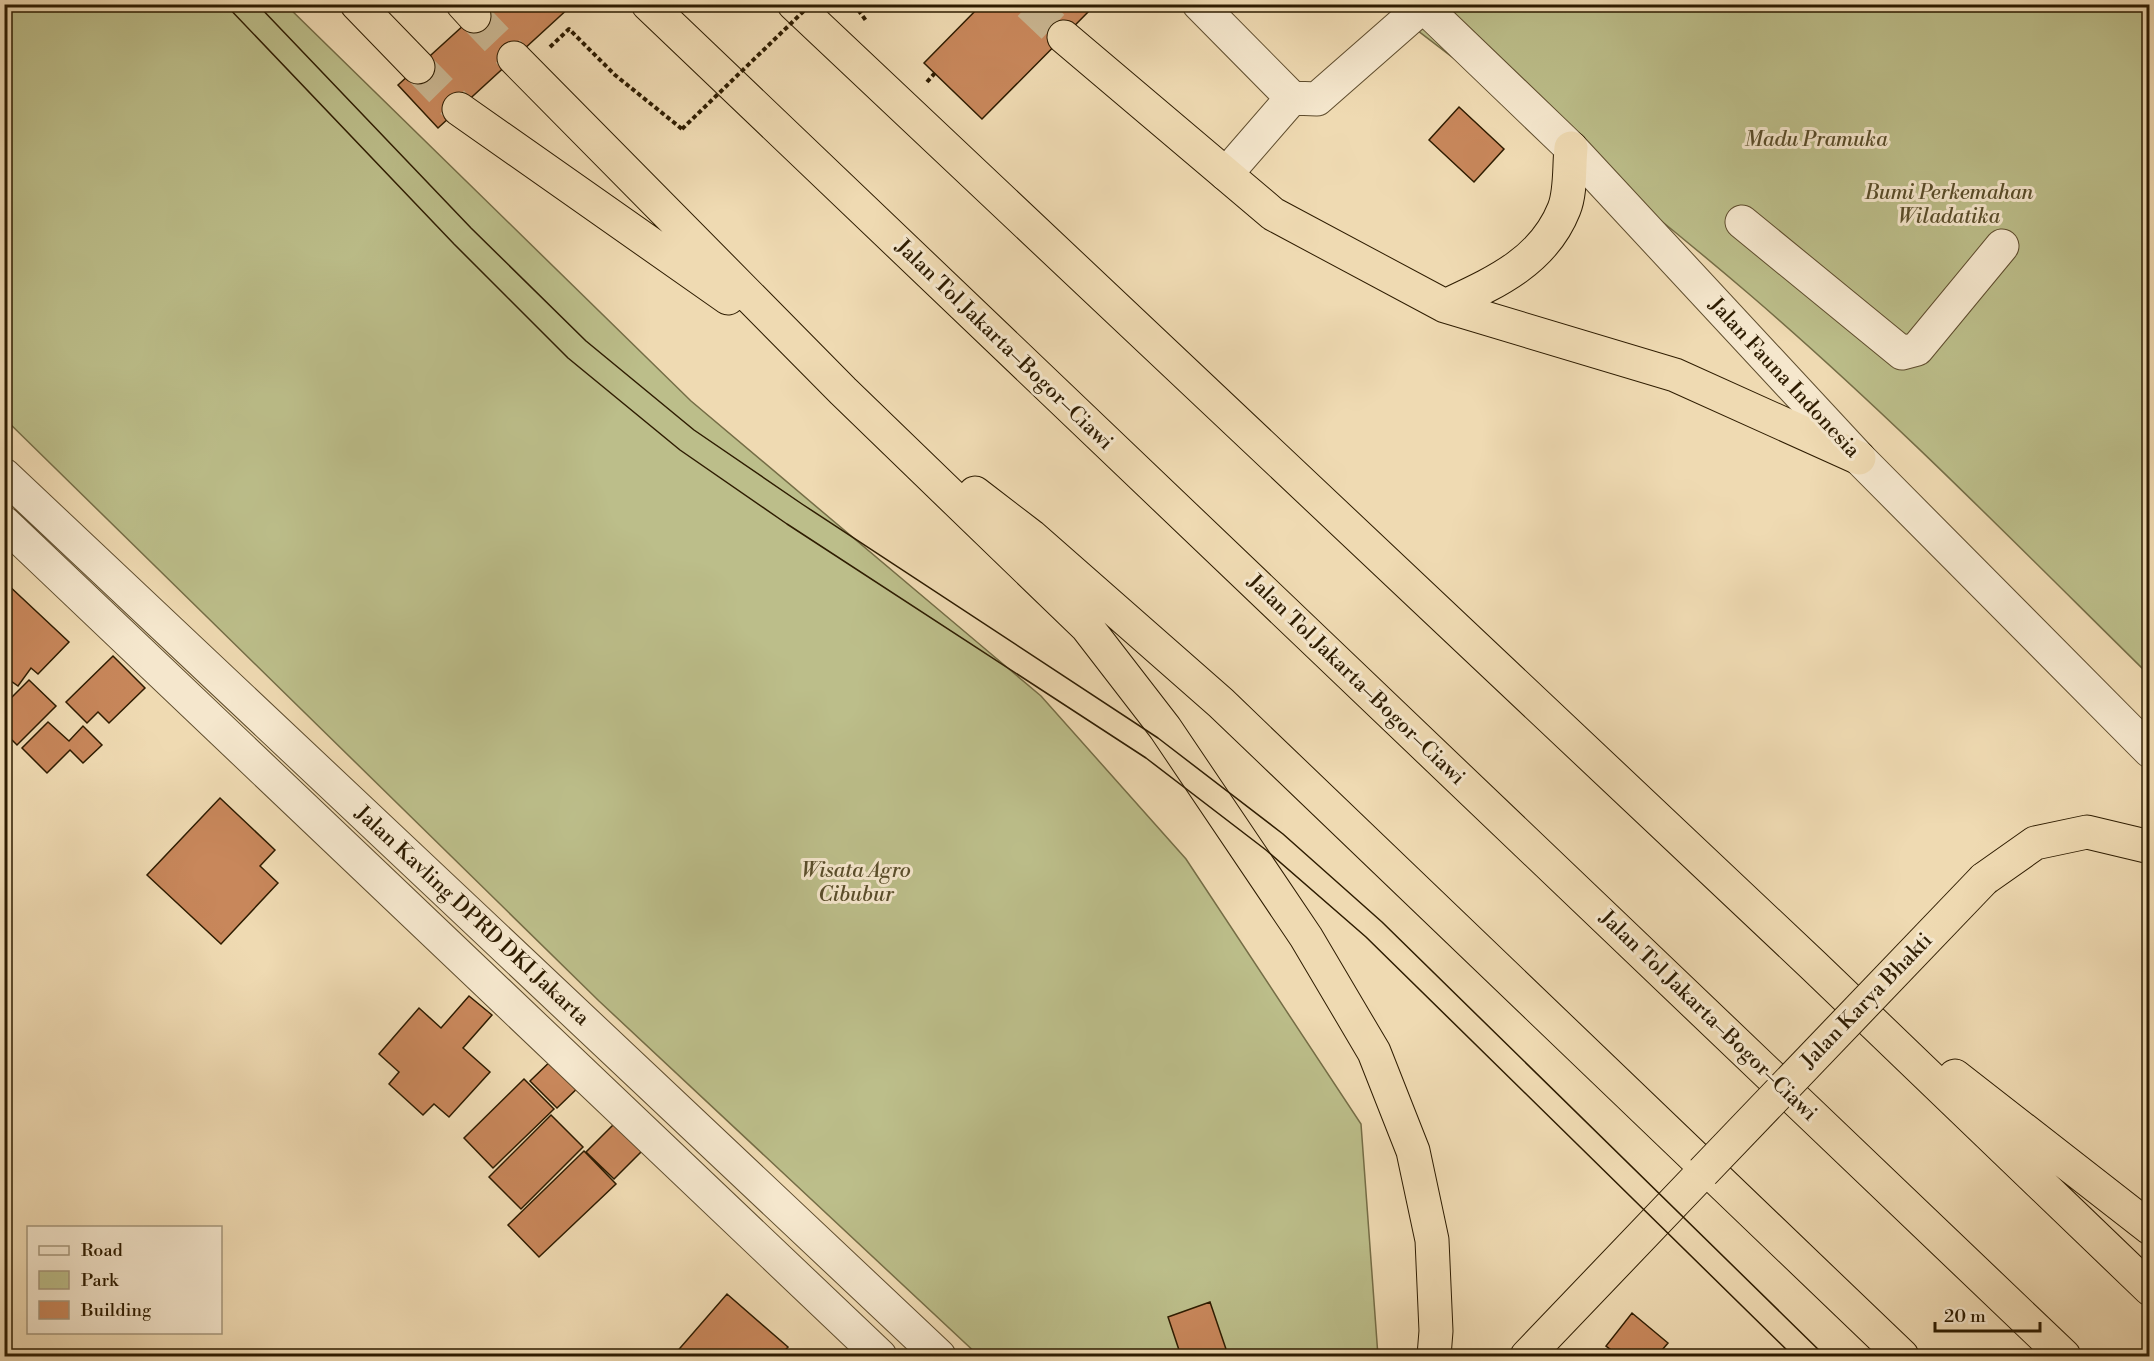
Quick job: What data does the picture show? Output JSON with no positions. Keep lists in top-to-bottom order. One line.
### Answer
{"streets":{"highway":["Jalan Tol Jakarta–Bogor–Ciawi","Jalan Karya Bhakti"],"street":["Jalan Fauna Indonesia","Jalan Kavling DPRD DKI Jakarta"]},"parks":["Madu Pramuka","Bumi Perkemahan Wiladatika","Wisata Agro Cibubur"],"legend":["Road","Park","Building"],"scale_bar":"20 m"}
